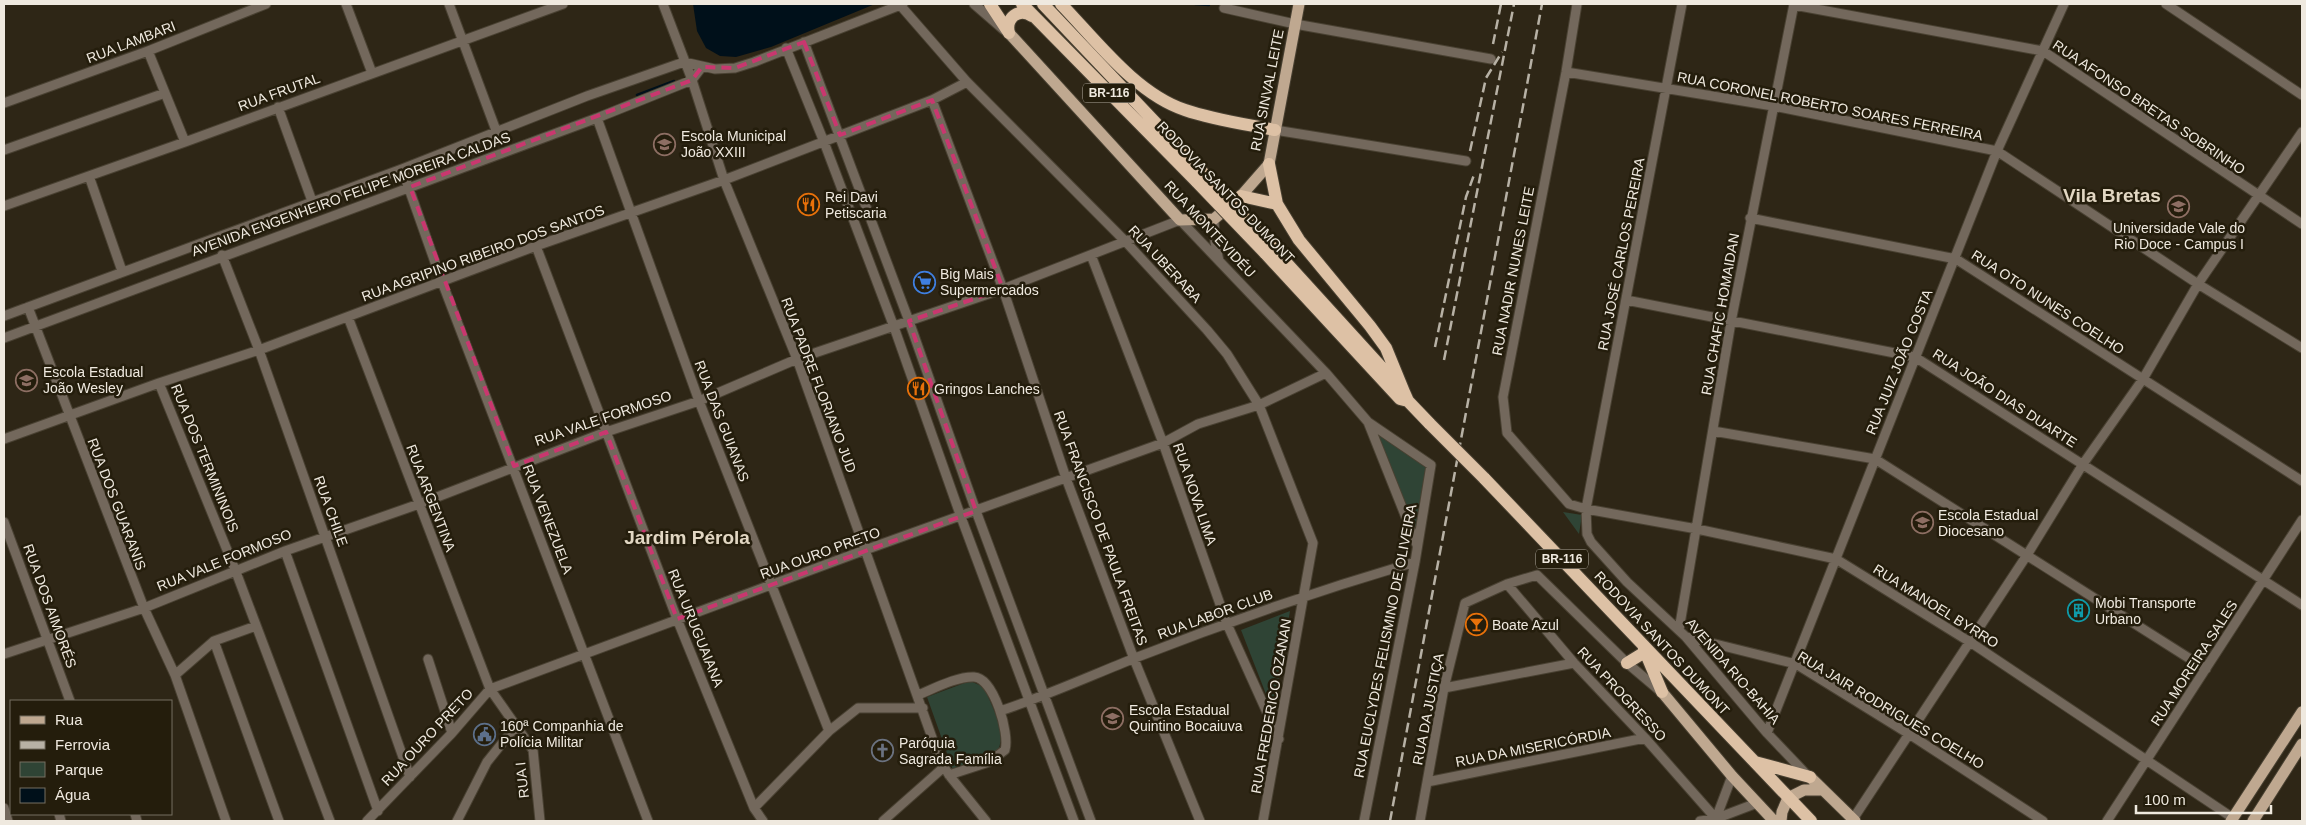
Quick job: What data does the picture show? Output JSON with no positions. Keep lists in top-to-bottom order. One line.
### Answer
{"streets":{"highway":["BR-116","RODOVIA SANTOS DUMONT"],"main road":["RUA SINVAL LEITE","RUA MONTEVIDÉU","RUA VALE FORMOSO","AVENIDA RIO-BAHIA"],"street":["RUA LAMBARI","RUA FRUTAL","RUA CORONEL ROBERTO SOARES FERREIRA","RUA AFONSO BRETAS SOBRINHO","AVENIDA ENGENHEIRO FELIPE MOREIRA CALDAS","RUA AGRIPINO RIBEIRO DOS SANTOS","RUA JOSÉ CARLOS PEREIRA","RUA UBERABA","RUA NADIR NUNES LEITE","RUA OTO NUNES COELHO","RUA CHAFIC HOMAIDAN","RUA JUIZ JOÃO COSTA","RUA PADRE FLORIANO JUD","RUA JOÃO DIAS DUARTE","RUA DAS GUIANAS","RUA DOS TERMININOIS","RUA NOVA LIMA","RUA ARGENTINA","RUA DOS GUARANIS","RUA CHILE","RUA VENEZUELA","RUA FRANCISCO DE PAULA FREITAS","RUA OURO PRETO","RUA DOS AIMORÉS","RUA MANOEL BYRRO","RUA LABOR CLUB","RUA URUGUAIANA","RUA EUCLYDES FELISMINO DE OLIVEIRA","RUA MOREIRA SALES","RUA PROGRESSO","RUA FREDERICO OZANAN","RUA DA JUSTIÇA","RUA JAIR RODRIGUES COELHO","RUA DA MISERICÓRDIA","RUA I"]},"crossings":[["RUA SINVAL LEITE","RUA VALE FORMOSO"],["RUA CORONEL ROBERTO SOARES FERREIRA","RUA JOSÉ CARLOS PEREIRA"],["RUA CORONEL ROBERTO SOARES FERREIRA","RUA NADIR NUNES LEITE"],["RUA CORONEL ROBERTO SOARES FERREIRA","RUA CHAFIC HOMAIDAN"],["RUA CORONEL ROBERTO SOARES FERREIRA","RUA JUIZ JOÃO COSTA"],["RUA AFONSO BRETAS SOBRINHO","RUA CHAFIC HOMAIDAN"],["RUA AFONSO BRETAS SOBRINHO","RUA JUIZ JOÃO COSTA"],["AVENIDA ENGENHEIRO FELIPE MOREIRA CALDAS","RUA PADRE FLORIANO JUD"],["AVENIDA ENGENHEIRO FELIPE MOREIRA CALDAS","RUA DAS GUIANAS"],["AVENIDA ENGENHEIRO FELIPE MOREIRA CALDAS","RUA DOS GUARANIS"],["AVENIDA ENGENHEIRO FELIPE MOREIRA CALDAS","RUA CHILE"],["AVENIDA ENGENHEIRO FELIPE MOREIRA CALDAS","RUA VENEZUELA"],["RUA MONTEVIDÉU","RUA VALE FORMOSO"],["RUA MONTEVIDÉU","RUA OURO PRETO"],["RUA MONTEVIDÉU","RUA EUCLYDES FELISMINO DE OLIVEIRA"],["RUA AGRIPINO RIBEIRO DOS SANTOS","RUA UBERABA"],["RUA AGRIPINO RIBEIRO DOS SANTOS","RUA PADRE FLORIANO JUD"],["RUA AGRIPINO RIBEIRO DOS SANTOS","RUA DAS GUIANAS"],["RUA AGRIPINO RIBEIRO DOS SANTOS","RUA DOS TERMININOIS"],["RUA AGRIPINO RIBEIRO DOS SANTOS","RUA ARGENTINA"],["RUA AGRIPINO RIBEIRO DOS SANTOS","RUA DOS GUARANIS"],["RUA AGRIPINO RIBEIRO DOS SANTOS","RUA CHILE"],["RUA AGRIPINO RIBEIRO DOS SANTOS","RUA VENEZUELA"],["RUA AGRIPINO RIBEIRO DOS SANTOS","RUA FRANCISCO DE PAULA FREITAS"],["RUA AGRIPINO RIBEIRO DOS SANTOS","RUA URUGUAIANA"],["RUA JOSÉ CARLOS PEREIRA","RUA NADIR NUNES LEITE"],["RUA JOSÉ CARLOS PEREIRA","RUA JOÃO DIAS DUARTE"],["RUA JOSÉ CARLOS PEREIRA","RUA MANOEL BYRRO"],["RUA JOSÉ CARLOS PEREIRA","AVENIDA RIO-BAHIA"],["RUA UBERABA","RUA VALE FORMOSO"],["RUA UBERABA","RUA OURO PRETO"],["RUA UBERABA","RUA LABOR CLUB"],["RUA UBERABA","RUA FREDERICO OZANAN"],["RUA NADIR NUNES LEITE","RUA MANOEL BYRRO"],["RUA NADIR NUNES LEITE","AVENIDA RIO-BAHIA"],["RUA OTO NUNES COELHO","RUA CHAFIC HOMAIDAN"],["RUA OTO NUNES COELHO","RUA JUIZ JOÃO COSTA"],["RUA CHAFIC HOMAIDAN","RUA JOÃO DIAS DUARTE"],["RUA CHAFIC HOMAIDAN","RUA MANOEL BYRRO"],["RUA CHAFIC HOMAIDAN","AVENIDA RIO-BAHIA"],["RUA JUIZ JOÃO COSTA","RUA JOÃO DIAS DUARTE"],["RUA JUIZ JOÃO COSTA","RUA MANOEL BYRRO"],["RUA JUIZ JOÃO COSTA","AVENIDA RIO-BAHIA"],["RUA JUIZ JOÃO COSTA","RUA JAIR RODRIGUES COELHO"],["RUA PADRE FLORIANO JUD","RUA VALE FORMOSO"],["RUA PADRE FLORIANO JUD","RUA OURO PRETO"],["RUA JOÃO DIAS DUARTE","RUA MOREIRA SALES"],["RUA VALE FORMOSO","RUA DAS GUIANAS"],["RUA VALE FORMOSO","RUA DOS TERMININOIS"],["RUA VALE FORMOSO","RUA NOVA LIMA"],["RUA VALE FORMOSO","RUA ARGENTINA"],["RUA VALE FORMOSO","RUA DOS GUARANIS"],["RUA VALE FORMOSO","RUA CHILE"],["RUA VALE FORMOSO","RUA VENEZUELA"],["RUA VALE FORMOSO","RUA FRANCISCO DE PAULA FREITAS"],["RUA VALE FORMOSO","RUA DOS AIMORÉS"],["RUA VALE FORMOSO","RUA URUGUAIANA"],["RUA DAS GUIANAS","RUA OURO PRETO"],["RUA NOVA LIMA","RUA OURO PRETO"],["RUA NOVA LIMA","RUA LABOR CLUB"],["RUA NOVA LIMA","RUA FREDERICO OZANAN"],["RUA ARGENTINA","RUA OURO PRETO"],["RUA ARGENTINA","RUA I"],["RUA CHILE","RUA OURO PRETO"],["RUA VENEZUELA","RUA OURO PRETO"],["RUA FRANCISCO DE PAULA FREITAS","RUA OURO PRETO"],["RUA FRANCISCO DE PAULA FREITAS","RUA LABOR CLUB"],["RUA OURO PRETO","RUA URUGUAIANA"],["RUA OURO PRETO","RUA I"],["RUA MANOEL BYRRO","RUA MOREIRA SALES"],["RUA MANOEL BYRRO","AVENIDA RIO-BAHIA"],["RUA LABOR CLUB","RUA EUCLYDES FELISMINO DE OLIVEIRA"],["RUA LABOR CLUB","RUA FREDERICO OZANAN"],["AVENIDA RIO-BAHIA","RUA JAIR RODRIGUES COELHO"],["RUA PROGRESSO","RUA DA JUSTIÇA"],["RUA PROGRESSO","RUA DA MISERICÓRDIA"],["RUA DA JUSTIÇA","RUA DA MISERICÓRDIA"]],"districts":["Vila Bretas","Jardim Pérola"],"places":{"school or university":["Escola Municipal João XXIII","Universidade Vale do Rio Doce - Campus I","Escola Estadual João Wesley","Escola Estadual Diocesano","Escola Estadual Quintino Bocaiuva"],"restaurant":["Rei Davi Petiscaria","Gringos Lanches"],"supermarket":["Big Mais Supermercados"],"building":["Mobi Transporte Urbano"],"bar":["Boate Azul"],"public building":["160ª Companhia de Polícia Militar"],"church":["Paróquia Sagrada Família"]},"legend":["Rua","Ferrovia","Parque","Água"],"scale_bar":"100 m"}
